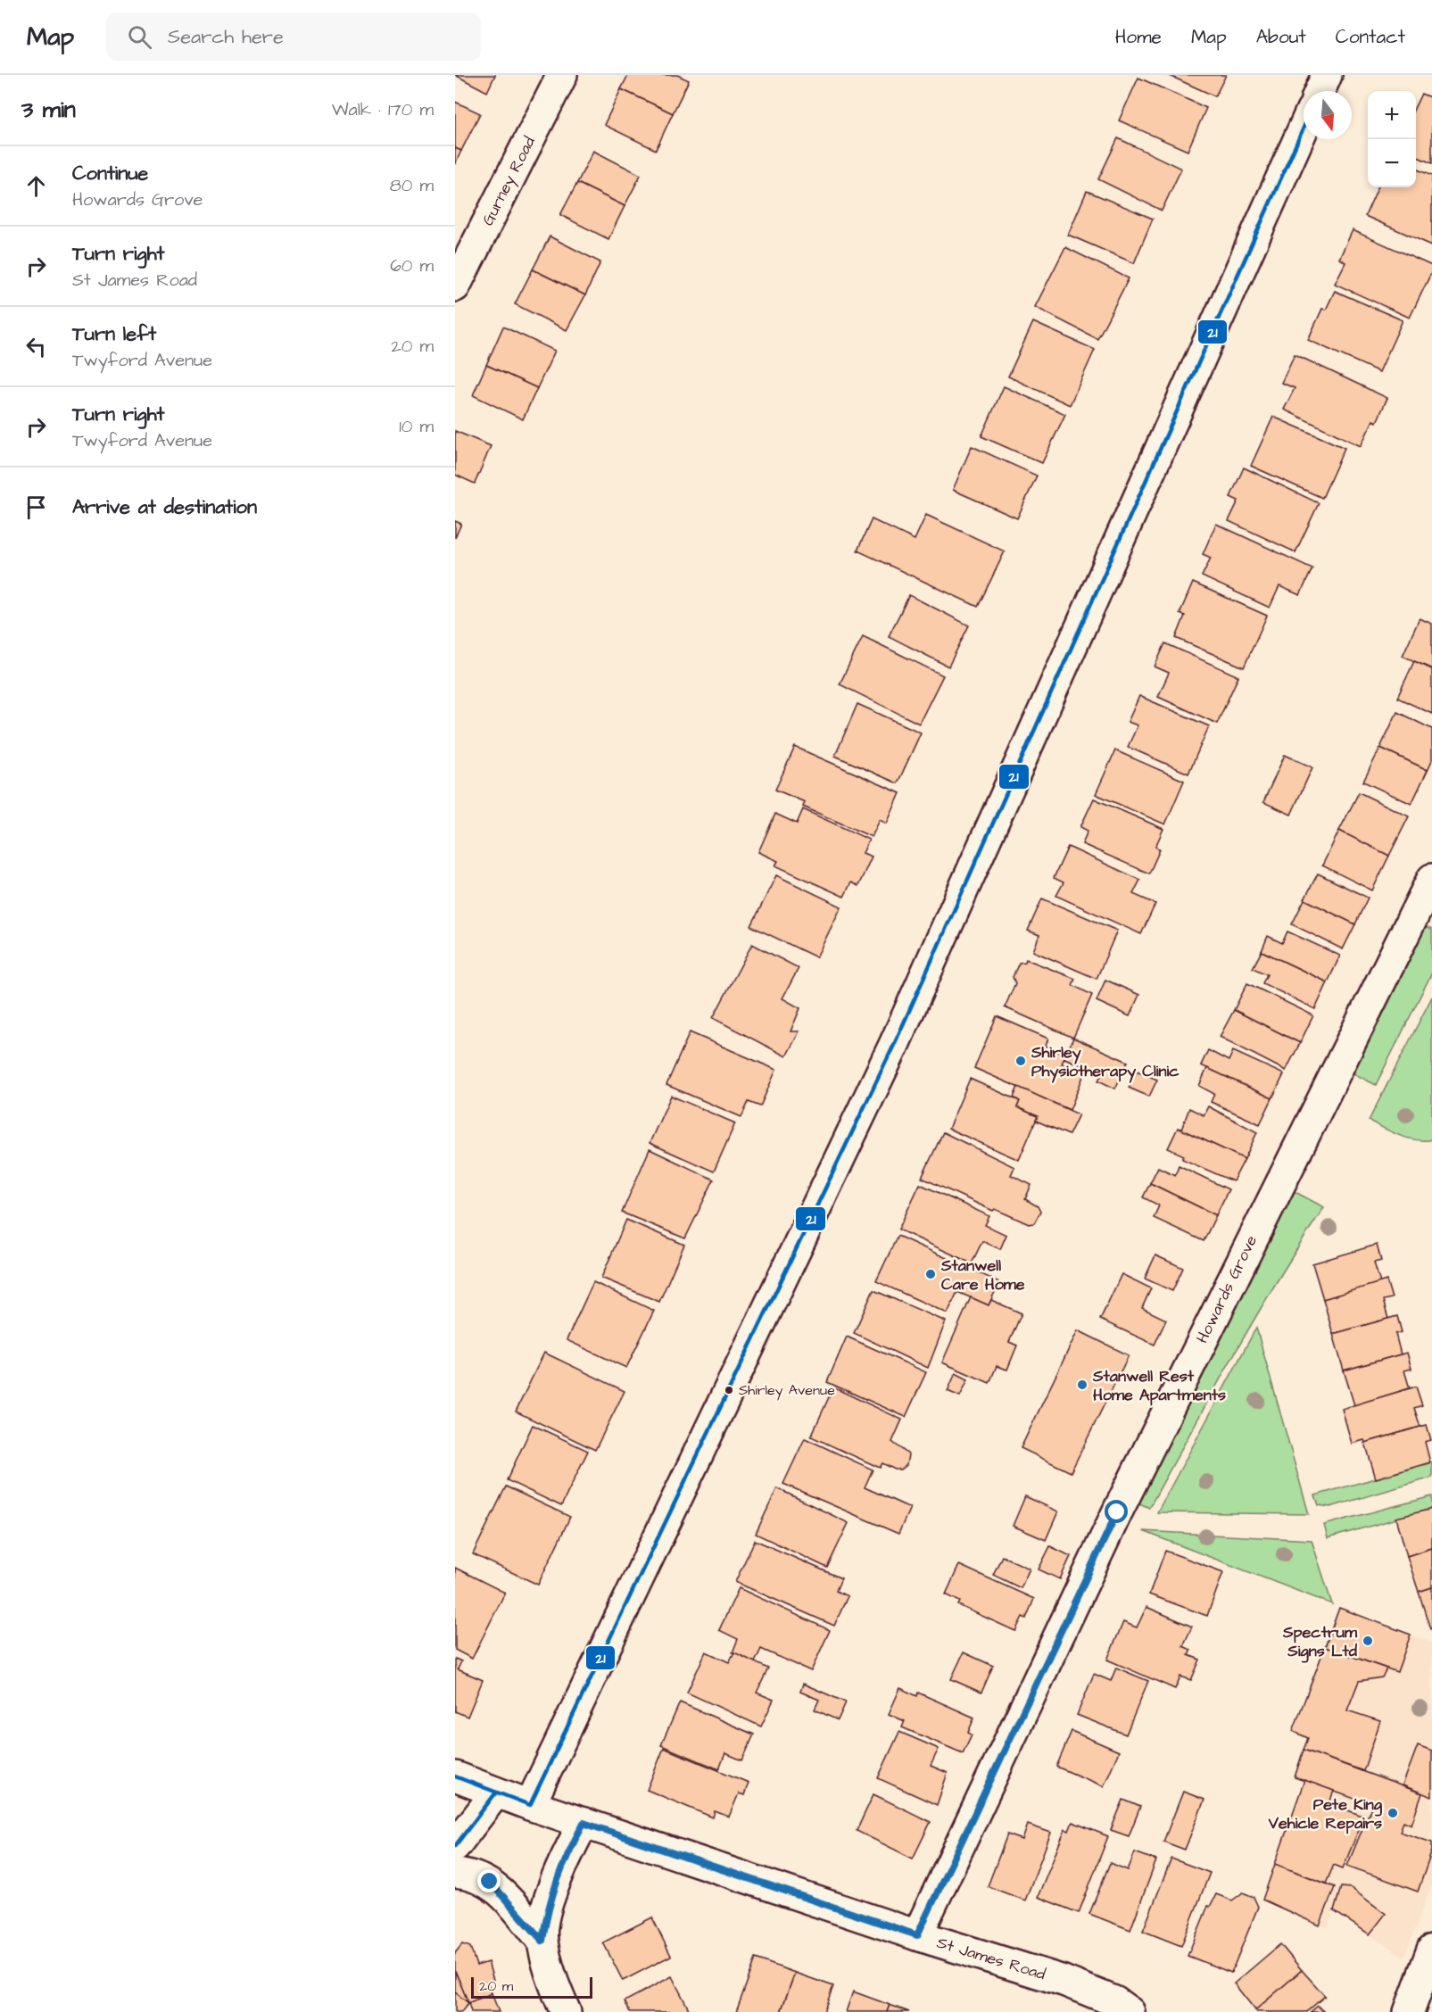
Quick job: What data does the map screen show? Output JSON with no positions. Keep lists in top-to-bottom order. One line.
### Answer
{"streets":{"street":["Gurney Road","Howards Grove","St James Road"]},"crossings":[["Howards Grove","St James Road"]],"places":["Shirley Physiotherapy Clinic","Stanwell Care Home","Stanwell Rest Home Apartments","Shirley Avenue","Spectrum Signs Ltd","Pete King Vehicle Repairs"],"lines":["transit line 21"],"scale_bar":"20 m","north":"bottom","page":{"header":"Map","search":"Search here","nav":["Home","Map","About","Contact"],"heading":["3 min","Walk · 170 m"],"map_buttons":["+","−"],"list":[["Continue","Howards Grove","80 m"],["Turn right","St James Road","60 m"],["Turn left","Twyford Avenue","20 m"],["Turn right","Twyford Avenue","10 m"],"Arrive at destination"],"scale":"20 m"}}
